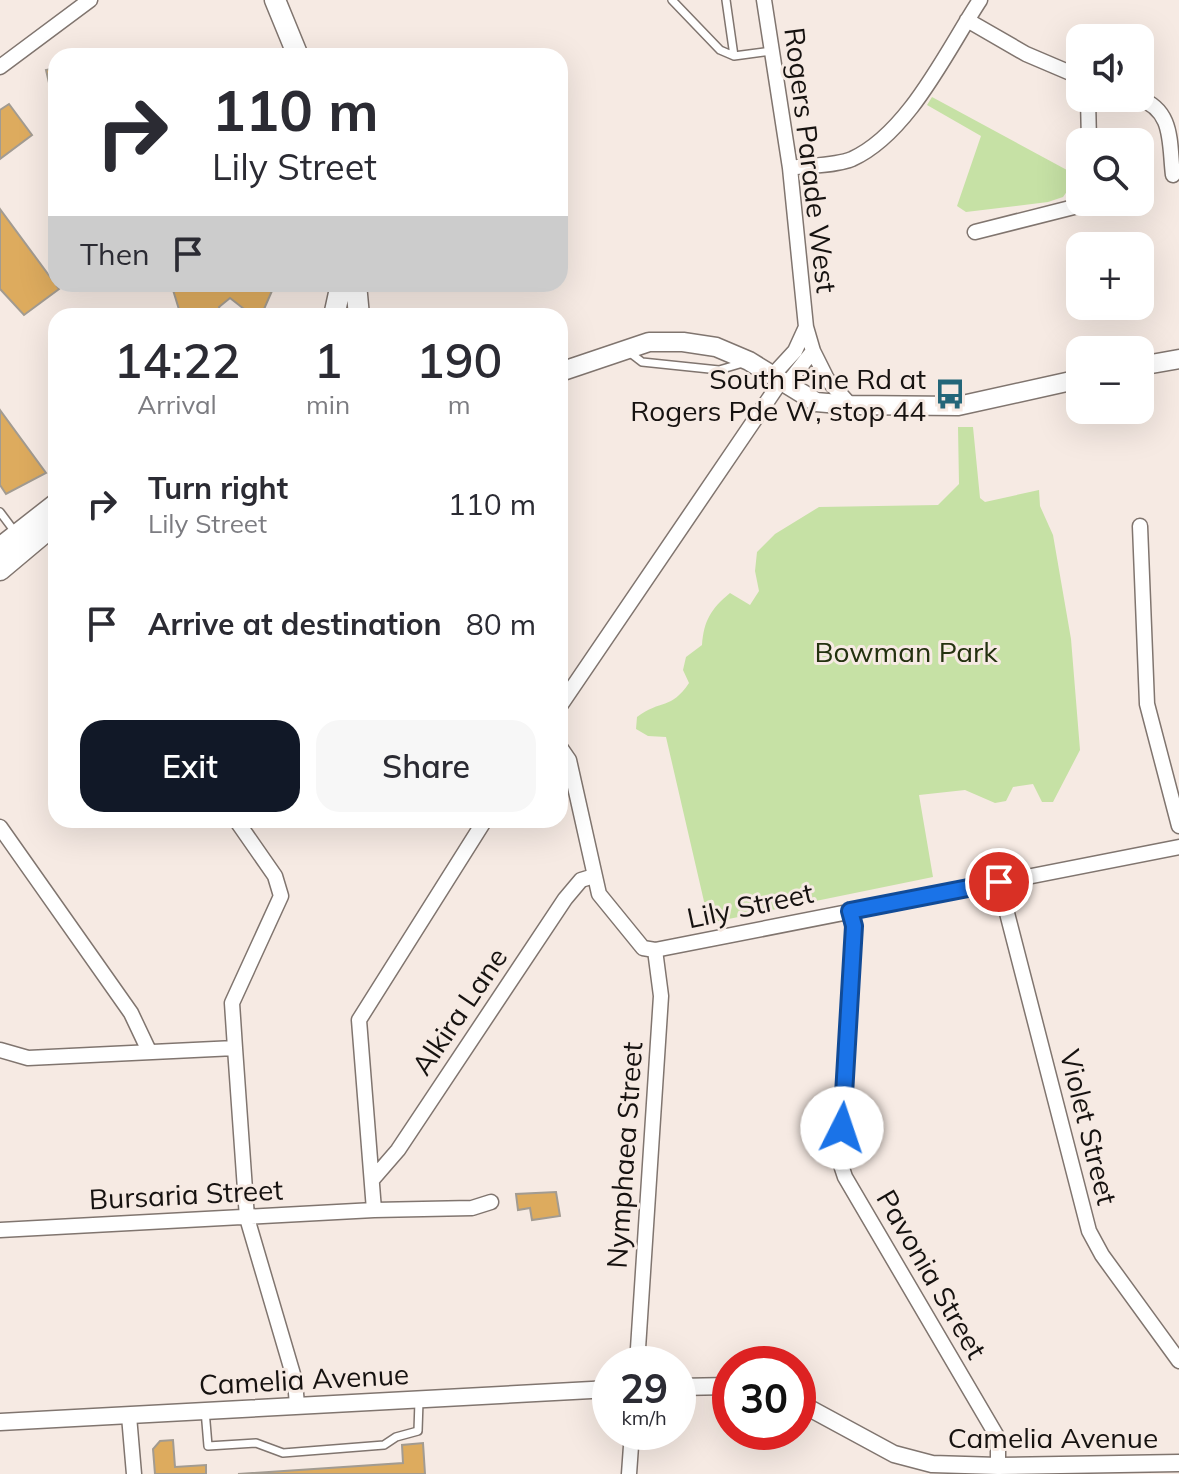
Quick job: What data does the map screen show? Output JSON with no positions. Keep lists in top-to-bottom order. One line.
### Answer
{"streets":{"street":["Rogers Parade West","Lily Street","Alkira Lane","Violet Street","Nymphaea Street","Bursaria Street","Pavonia Street","Camelia Avenue"]},"crossings":[["Lily Street","Alkira Lane"],["Lily Street","Violet Street"],["Lily Street","Nymphaea Street"],["Lily Street","Pavonia Street"],["Pavonia Street","Camelia Avenue"]],"parks":["Bowman Park"],"places":{"bus stop":["South Pine Rd at Rogers Pde W, stop 44"]},"page":{"map_buttons":["+","−"],"turn":["110 m","Lily Street"],"then":"Then","eta":["14:22","Arrival","1","min","190","m"],"list":[{"name":"Turn right","note":"Lily Street","value":"110 m"},{"name":"Arrive at destination","value":"80 m"}],"buttons":["Exit","Share"],"speed":"29 km/h","limit":"30"}}
